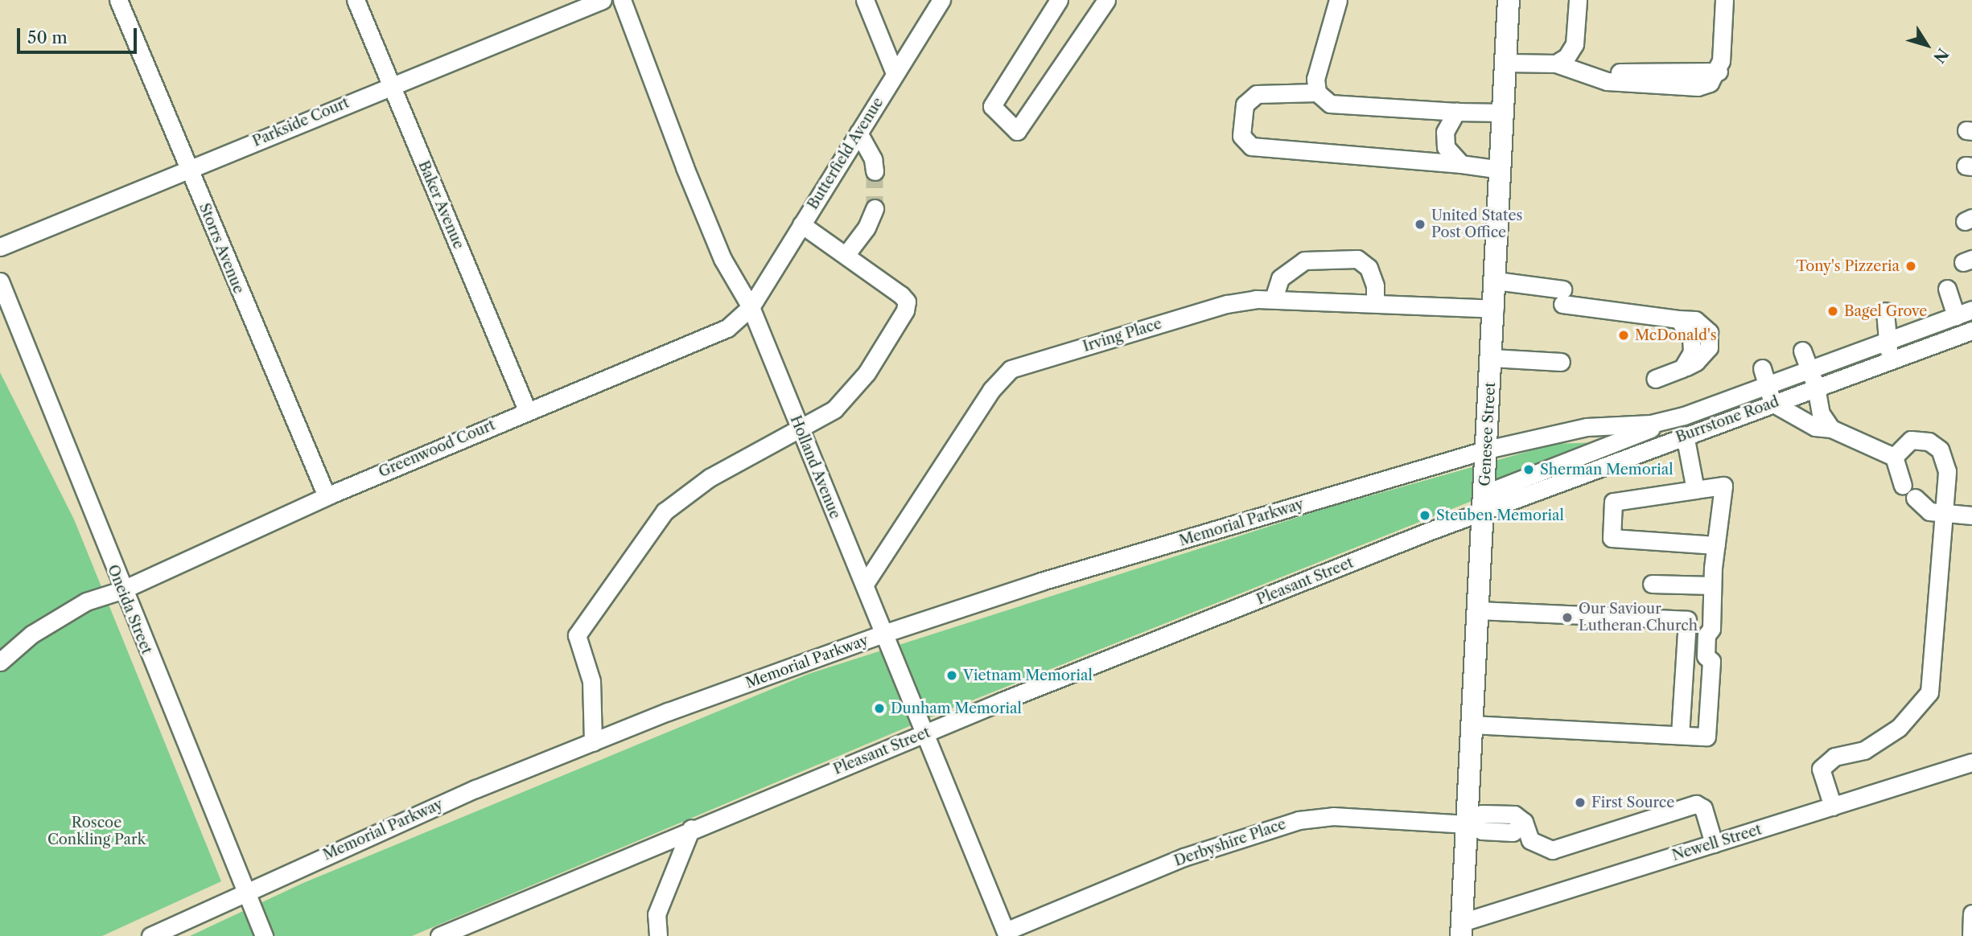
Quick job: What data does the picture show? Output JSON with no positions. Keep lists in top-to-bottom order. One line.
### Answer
{"streets":{"main road":["Genesee Street"],"street":["Parkside Court","Butterfield Avenue","Baker Avenue","Storrs Avenue","Irving Place","Burrstone Road","Greenwood Court","Holland Avenue","Memorial Parkway","Pleasant Street","Oneida Street","Derbyshire Place","Newell Street"]},"crossings":[["Parkside Court","Baker Avenue"],["Parkside Court","Storrs Avenue"],["Butterfield Avenue","Greenwood Court"],["Butterfield Avenue","Holland Avenue"],["Baker Avenue","Greenwood Court"],["Storrs Avenue","Greenwood Court"],["Irving Place","Genesee Street"],["Irving Place","Holland Avenue"],["Burrstone Road","Genesee Street"],["Burrstone Road","Memorial Parkway"],["Burrstone Road","Pleasant Street"],["Genesee Street","Memorial Parkway"],["Genesee Street","Pleasant Street"],["Genesee Street","Derbyshire Place"],["Genesee Street","Newell Street"],["Greenwood Court","Holland Avenue"],["Greenwood Court","Oneida Street"],["Holland Avenue","Memorial Parkway"],["Holland Avenue","Pleasant Street"],["Holland Avenue","Derbyshire Place"],["Memorial Parkway","Oneida Street"]],"parks":["Roscoe Conkling Park"],"places":["United States Post Office","Tony's Pizzeria","Bagel Grove","McDonald's","Sherman Memorial","Steuben Memorial","Our Saviour Lutheran Church","Vietnam Memorial","Dunham Memorial","First Source"],"scale_bar":"50 m","north":"bottom right"}
